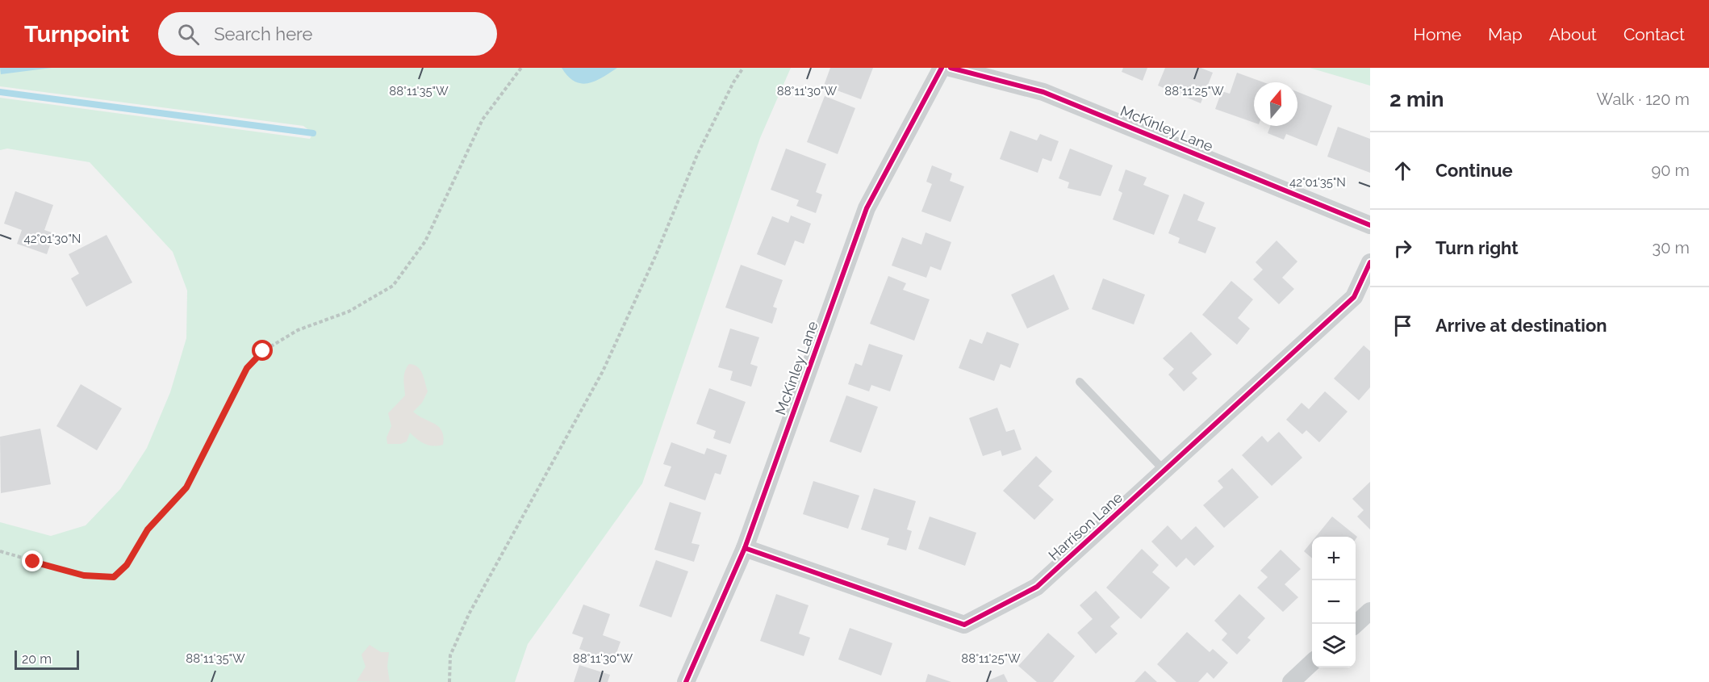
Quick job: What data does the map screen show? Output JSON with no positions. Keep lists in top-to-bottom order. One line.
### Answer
{"streets":{"street":["McKinley Lane","Harrison Lane"]},"crossings":[["McKinley Lane","Harrison Lane"]],"scale_bar":"20 m","north":"top","page":{"header":"Turnpoint","search":"Search here","nav":["Home","Map","About","Contact"],"heading":["2 min","Walk · 120 m"],"list":[["Continue","90 m"],["Turn right","30 m"],"Arrive at destination"],"map_buttons":["+","−"],"scale":"20 m"},"coordinates":["88°11'35\"W","88°11'25\"W","88°11'30\"W","42°01'35\"N","42°01'30\"N"]}
